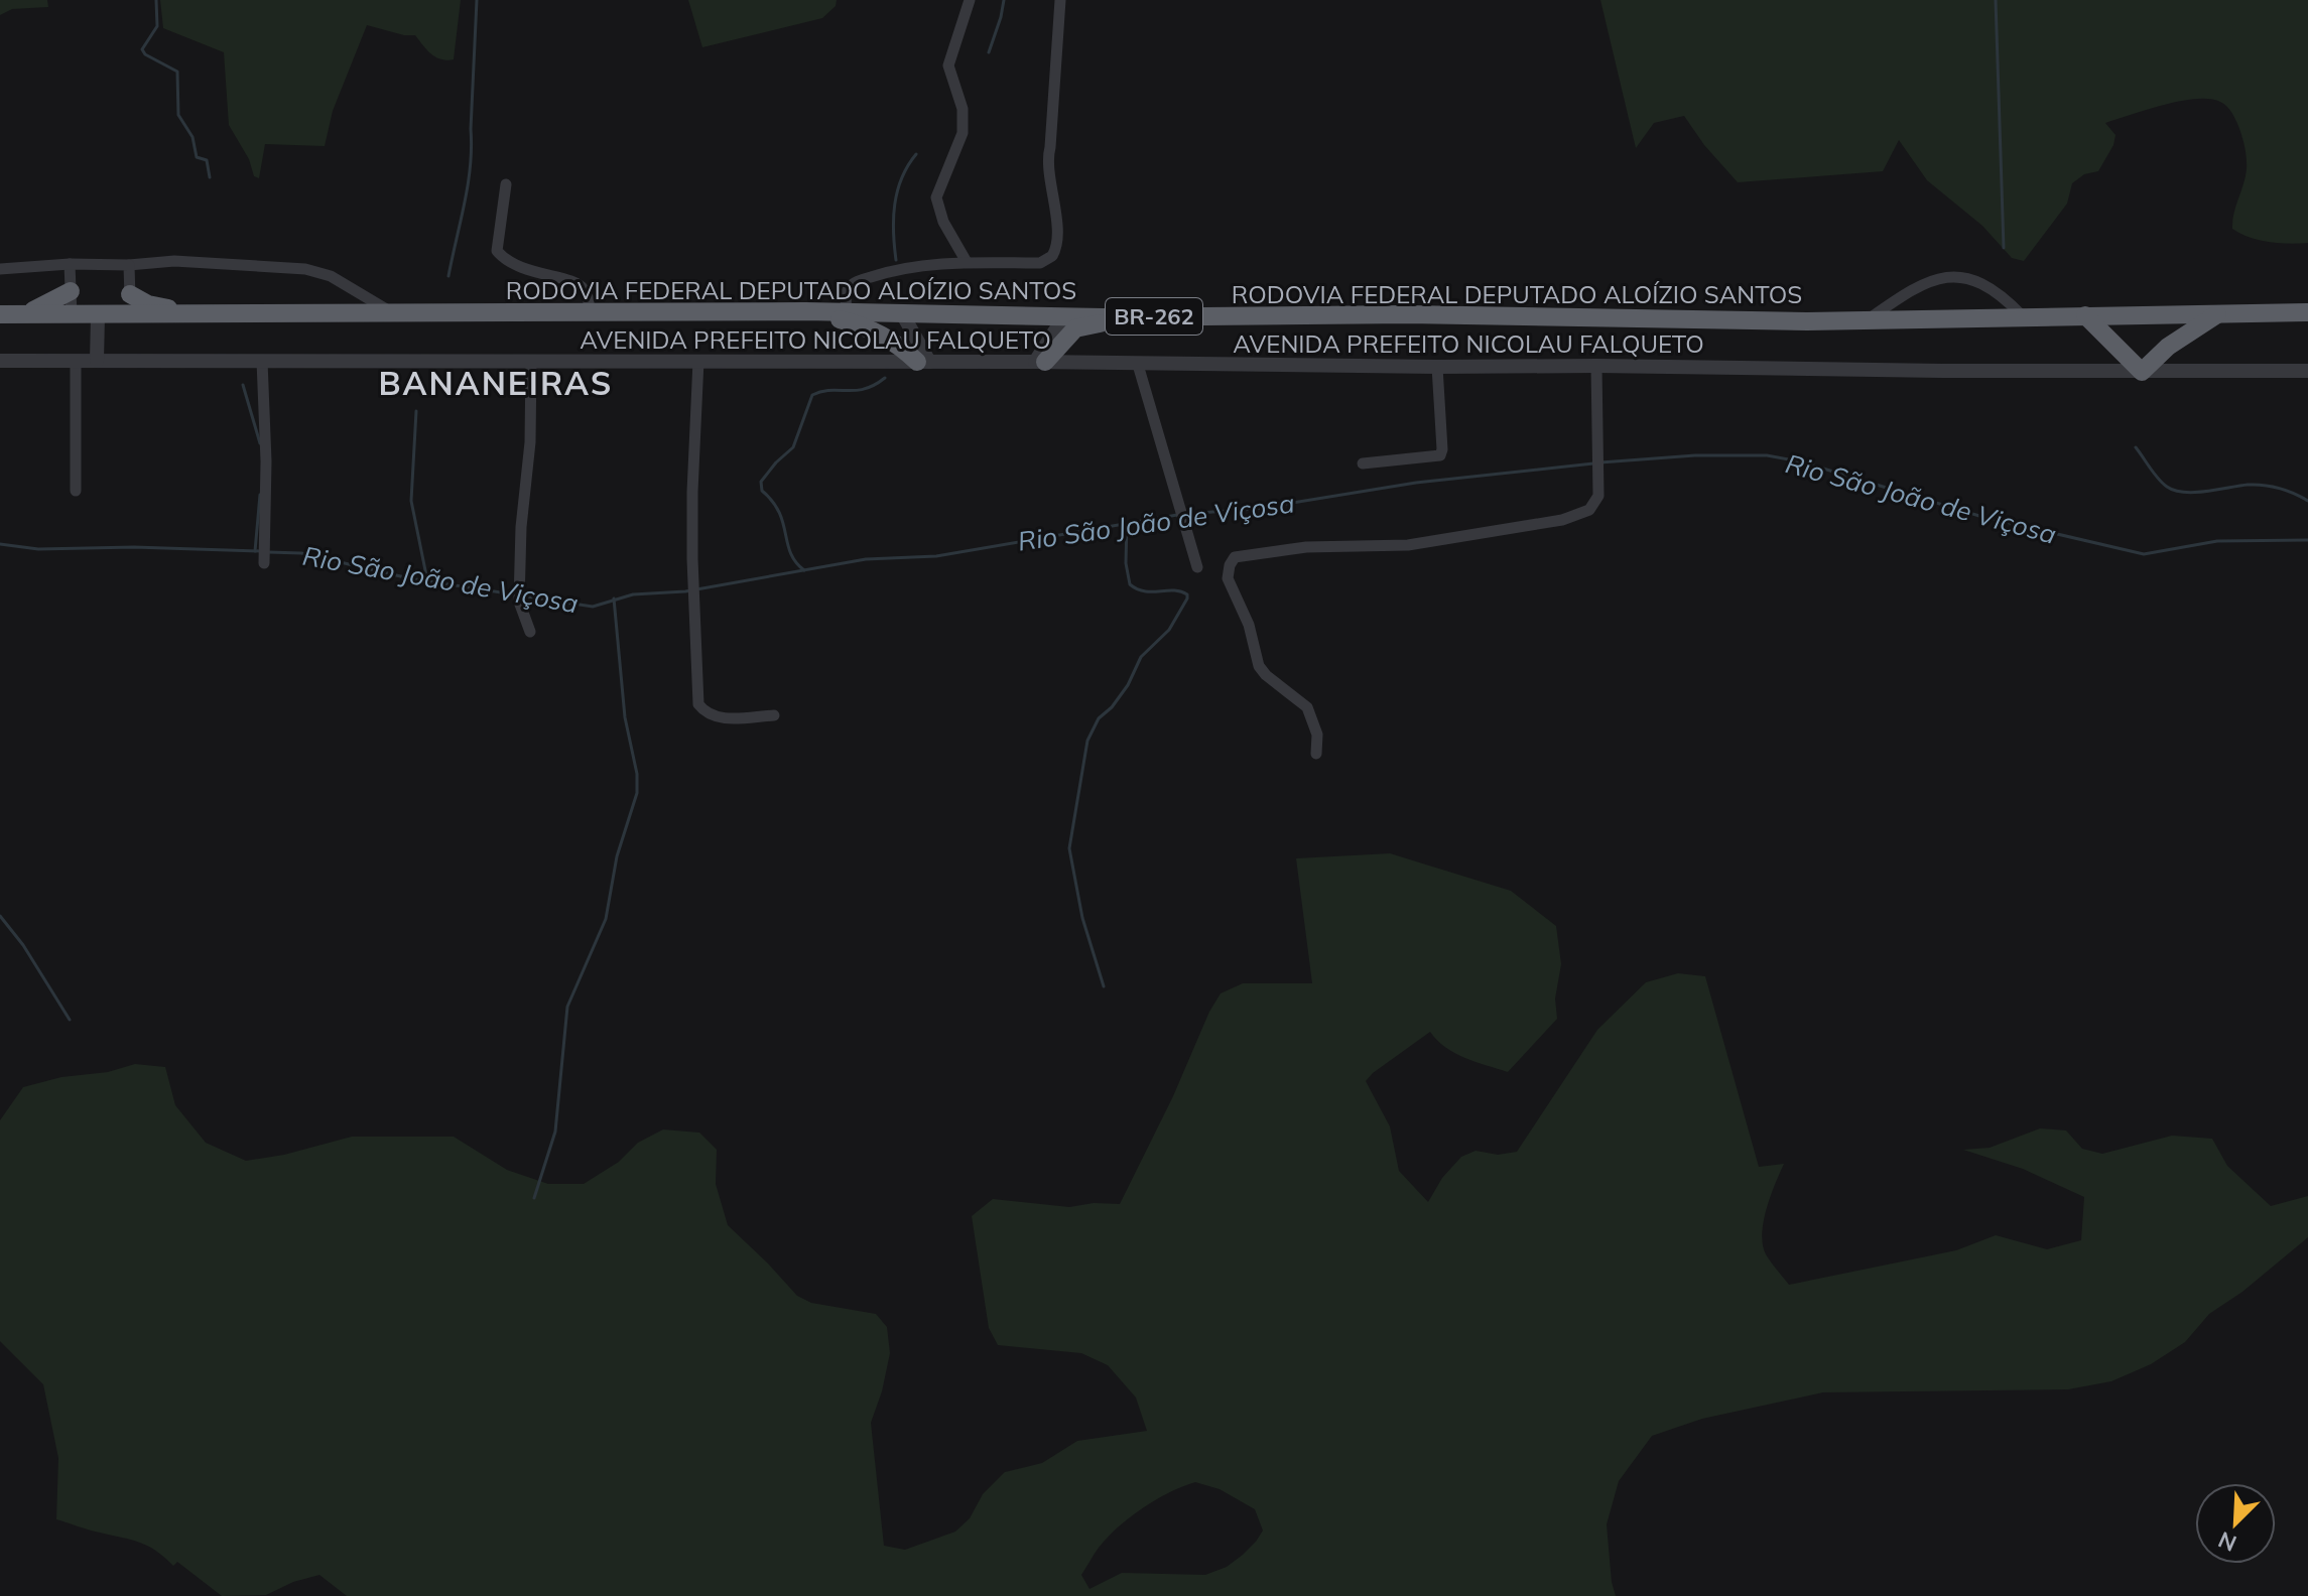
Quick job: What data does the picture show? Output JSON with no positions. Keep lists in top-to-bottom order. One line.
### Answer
{"streets":{"highway":["RODOVIA FEDERAL DEPUTADO ALOÍZIO SANTOS","BR-262"],"street":["AVENIDA PREFEITO NICOLAU FALQUETO"]},"districts":["BANANEIRAS"],"water":["Rio São João de Viçosa"],"north":"bottom left"}
